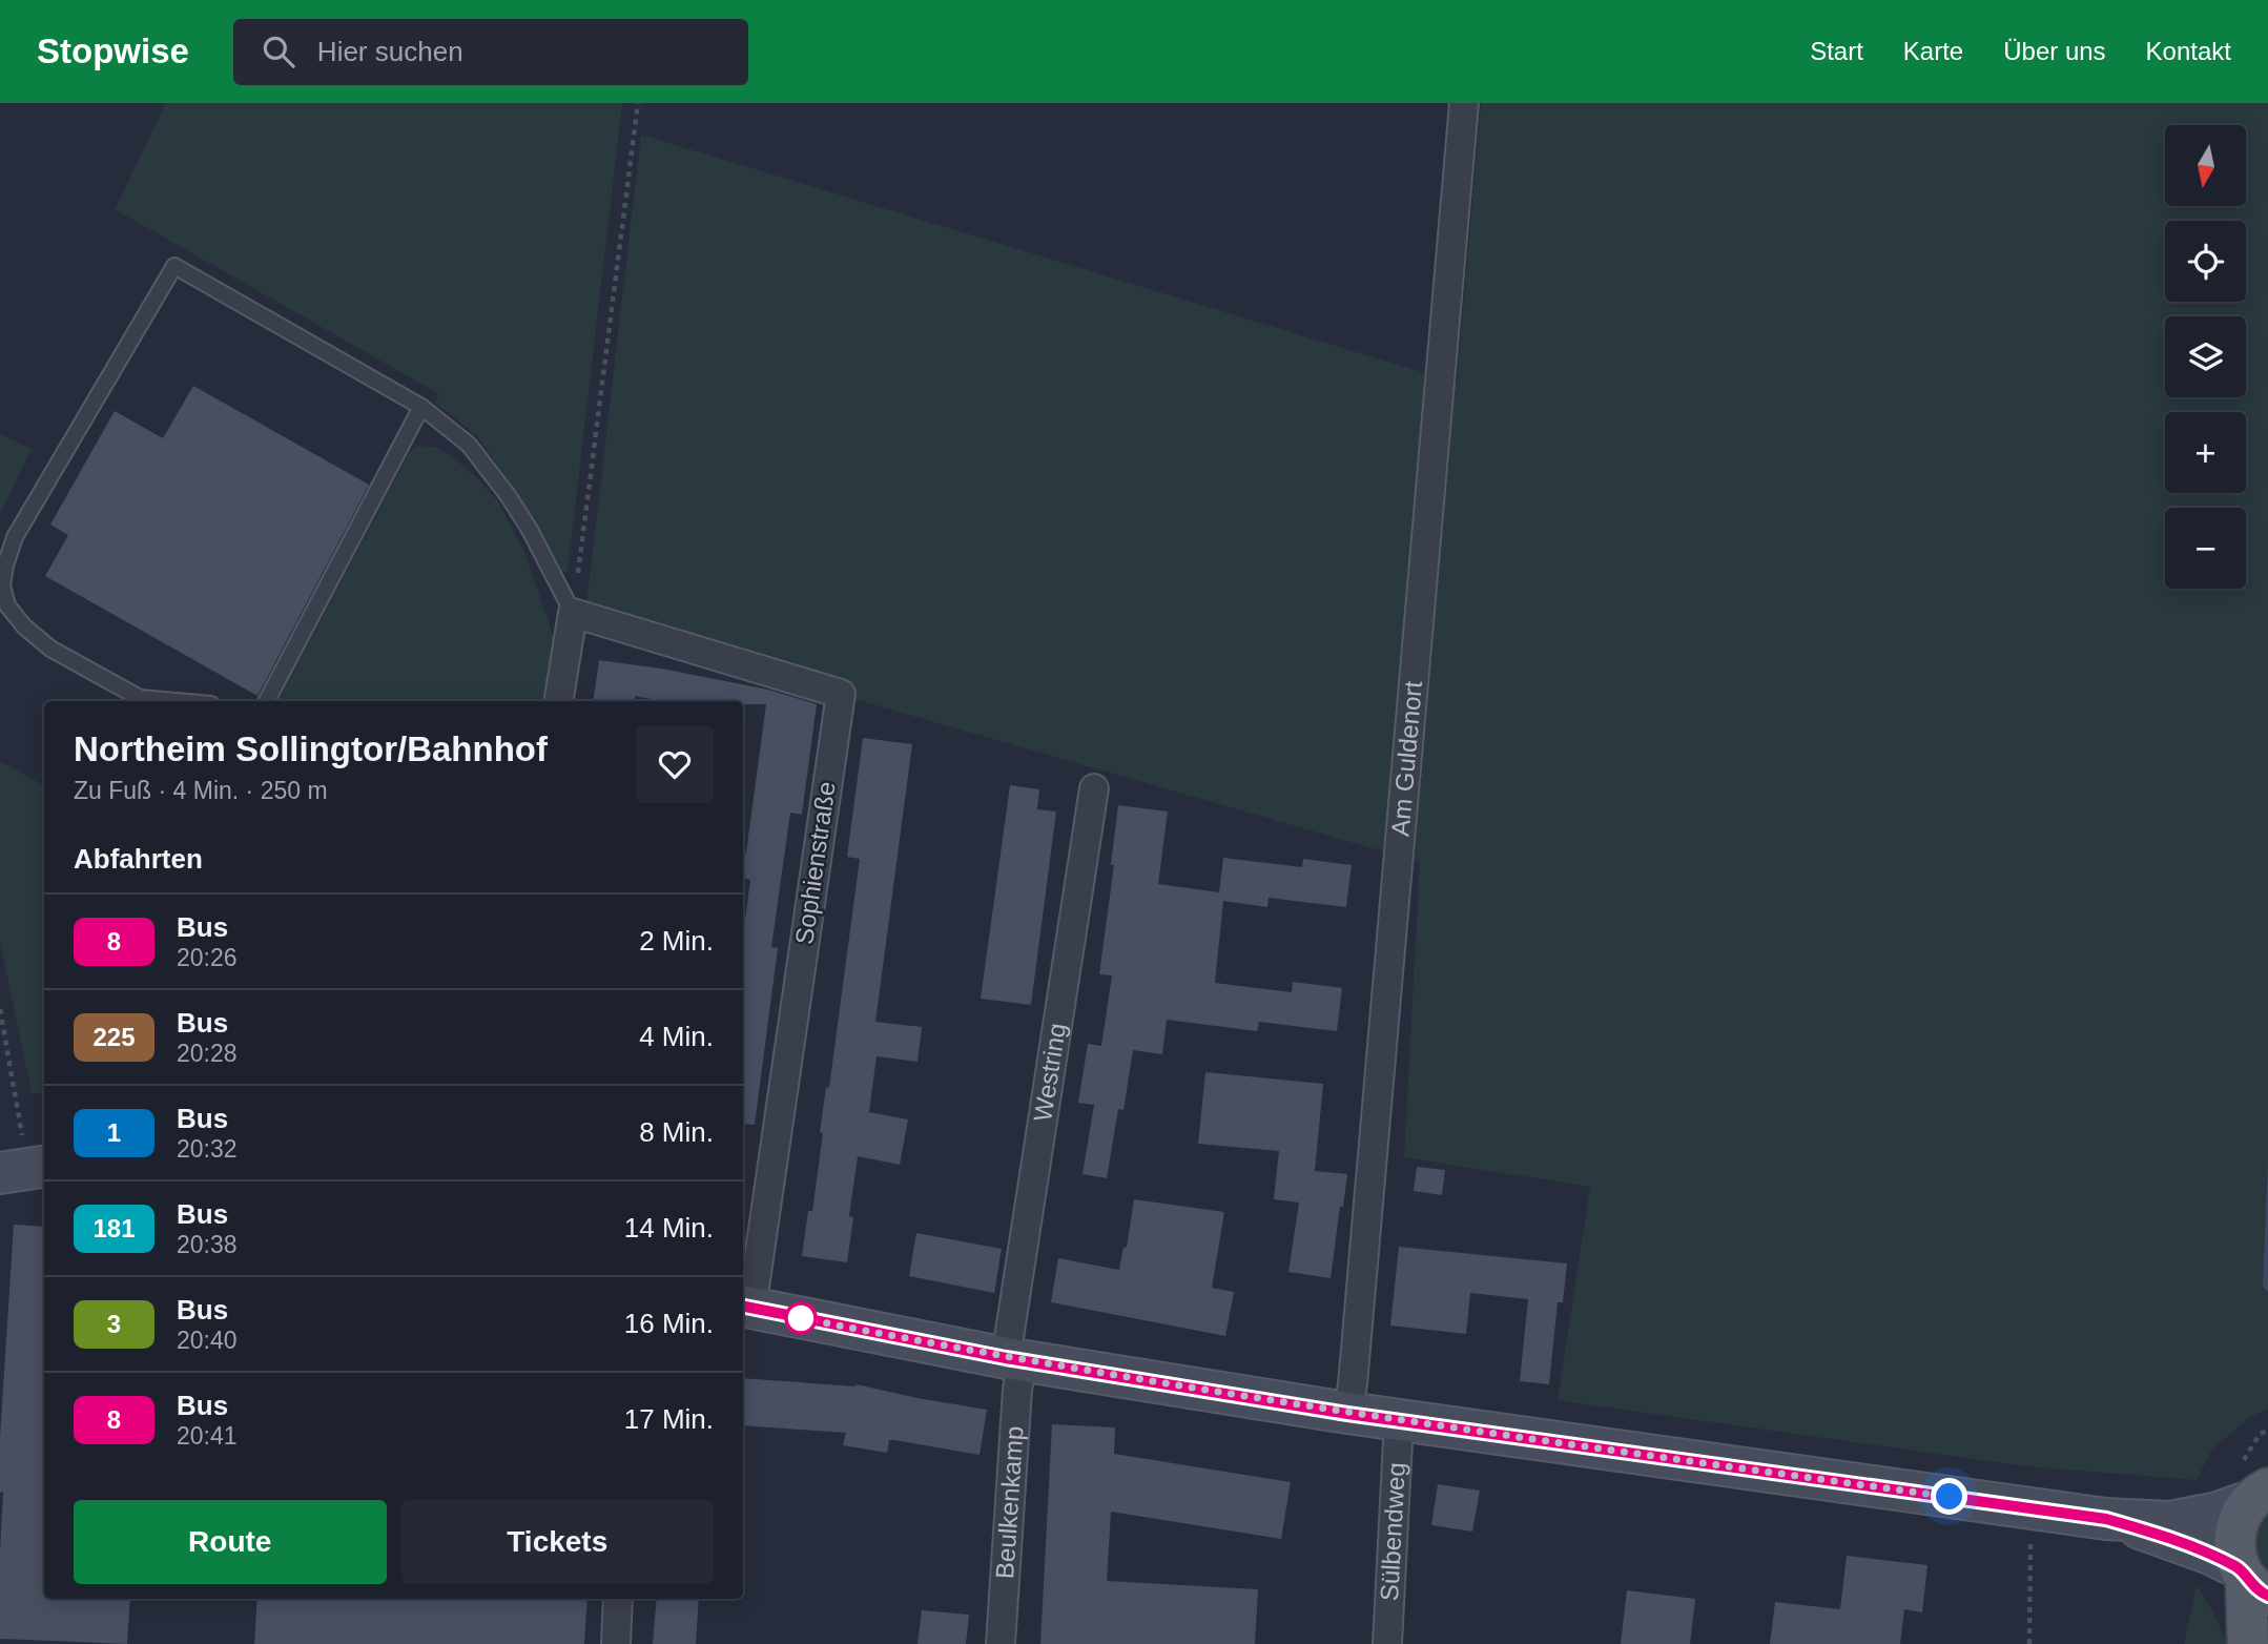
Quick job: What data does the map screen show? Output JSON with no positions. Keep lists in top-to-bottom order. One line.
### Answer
{"streets":{"street":["Am Guldenort","Sophienstraße","Westring","Beulkenkamp","Sülbendweg"]},"crossings":[["Westring","Beulkenkamp"]],"lines":["bus line 8"],"north":"bottom","page":{"header":"Stopwise","search":"Hier suchen","nav":["Start","Karte","Über uns","Kontakt"],"map_buttons":["+","−"],"heading":[["Northeim Sollingtor/Bahnhof","Zu Fuß · 4 Min. · 250 m"],"Abfahrten"],"list":[{"mark":"8","name":"Bus","note":"20:26","value":"2 Min."},{"mark":"225","name":"Bus","note":"20:28","value":"4 Min."},{"mark":"1","name":"Bus","note":"20:32","value":"8 Min."},{"mark":"181","name":"Bus","note":"20:38","value":"14 Min."},{"mark":"3","name":"Bus","note":"20:40","value":"16 Min."},{"mark":"8","name":"Bus","note":"20:41","value":"17 Min."}],"buttons":["Route","Tickets"]}}
